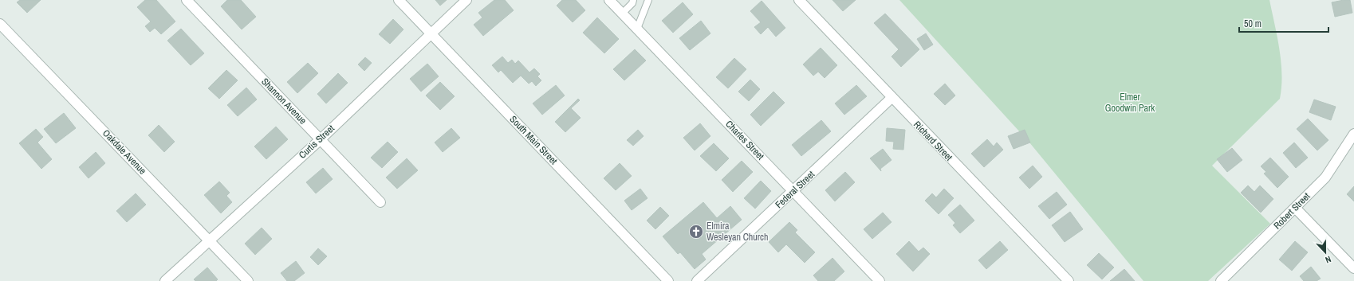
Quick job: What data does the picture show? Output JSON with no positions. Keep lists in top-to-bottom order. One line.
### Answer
{"streets":{"street":["Shannon Avenue","South Main Street","Charles Street","Richard Street","Curtis Street","Oakdale Avenue","Federal Street","Robert Street"]},"crossings":[["Shannon Avenue","Curtis Street"],["South Main Street","Curtis Street"],["Charles Street","Federal Street"],["Richard Street","Federal Street"],["Curtis Street","Oakdale Avenue"]],"parks":["Elmer Goodwin Park"],"places":{"church":["Elmira Wesleyan Church"]},"scale_bar":"50 m","north":"bottom"}
